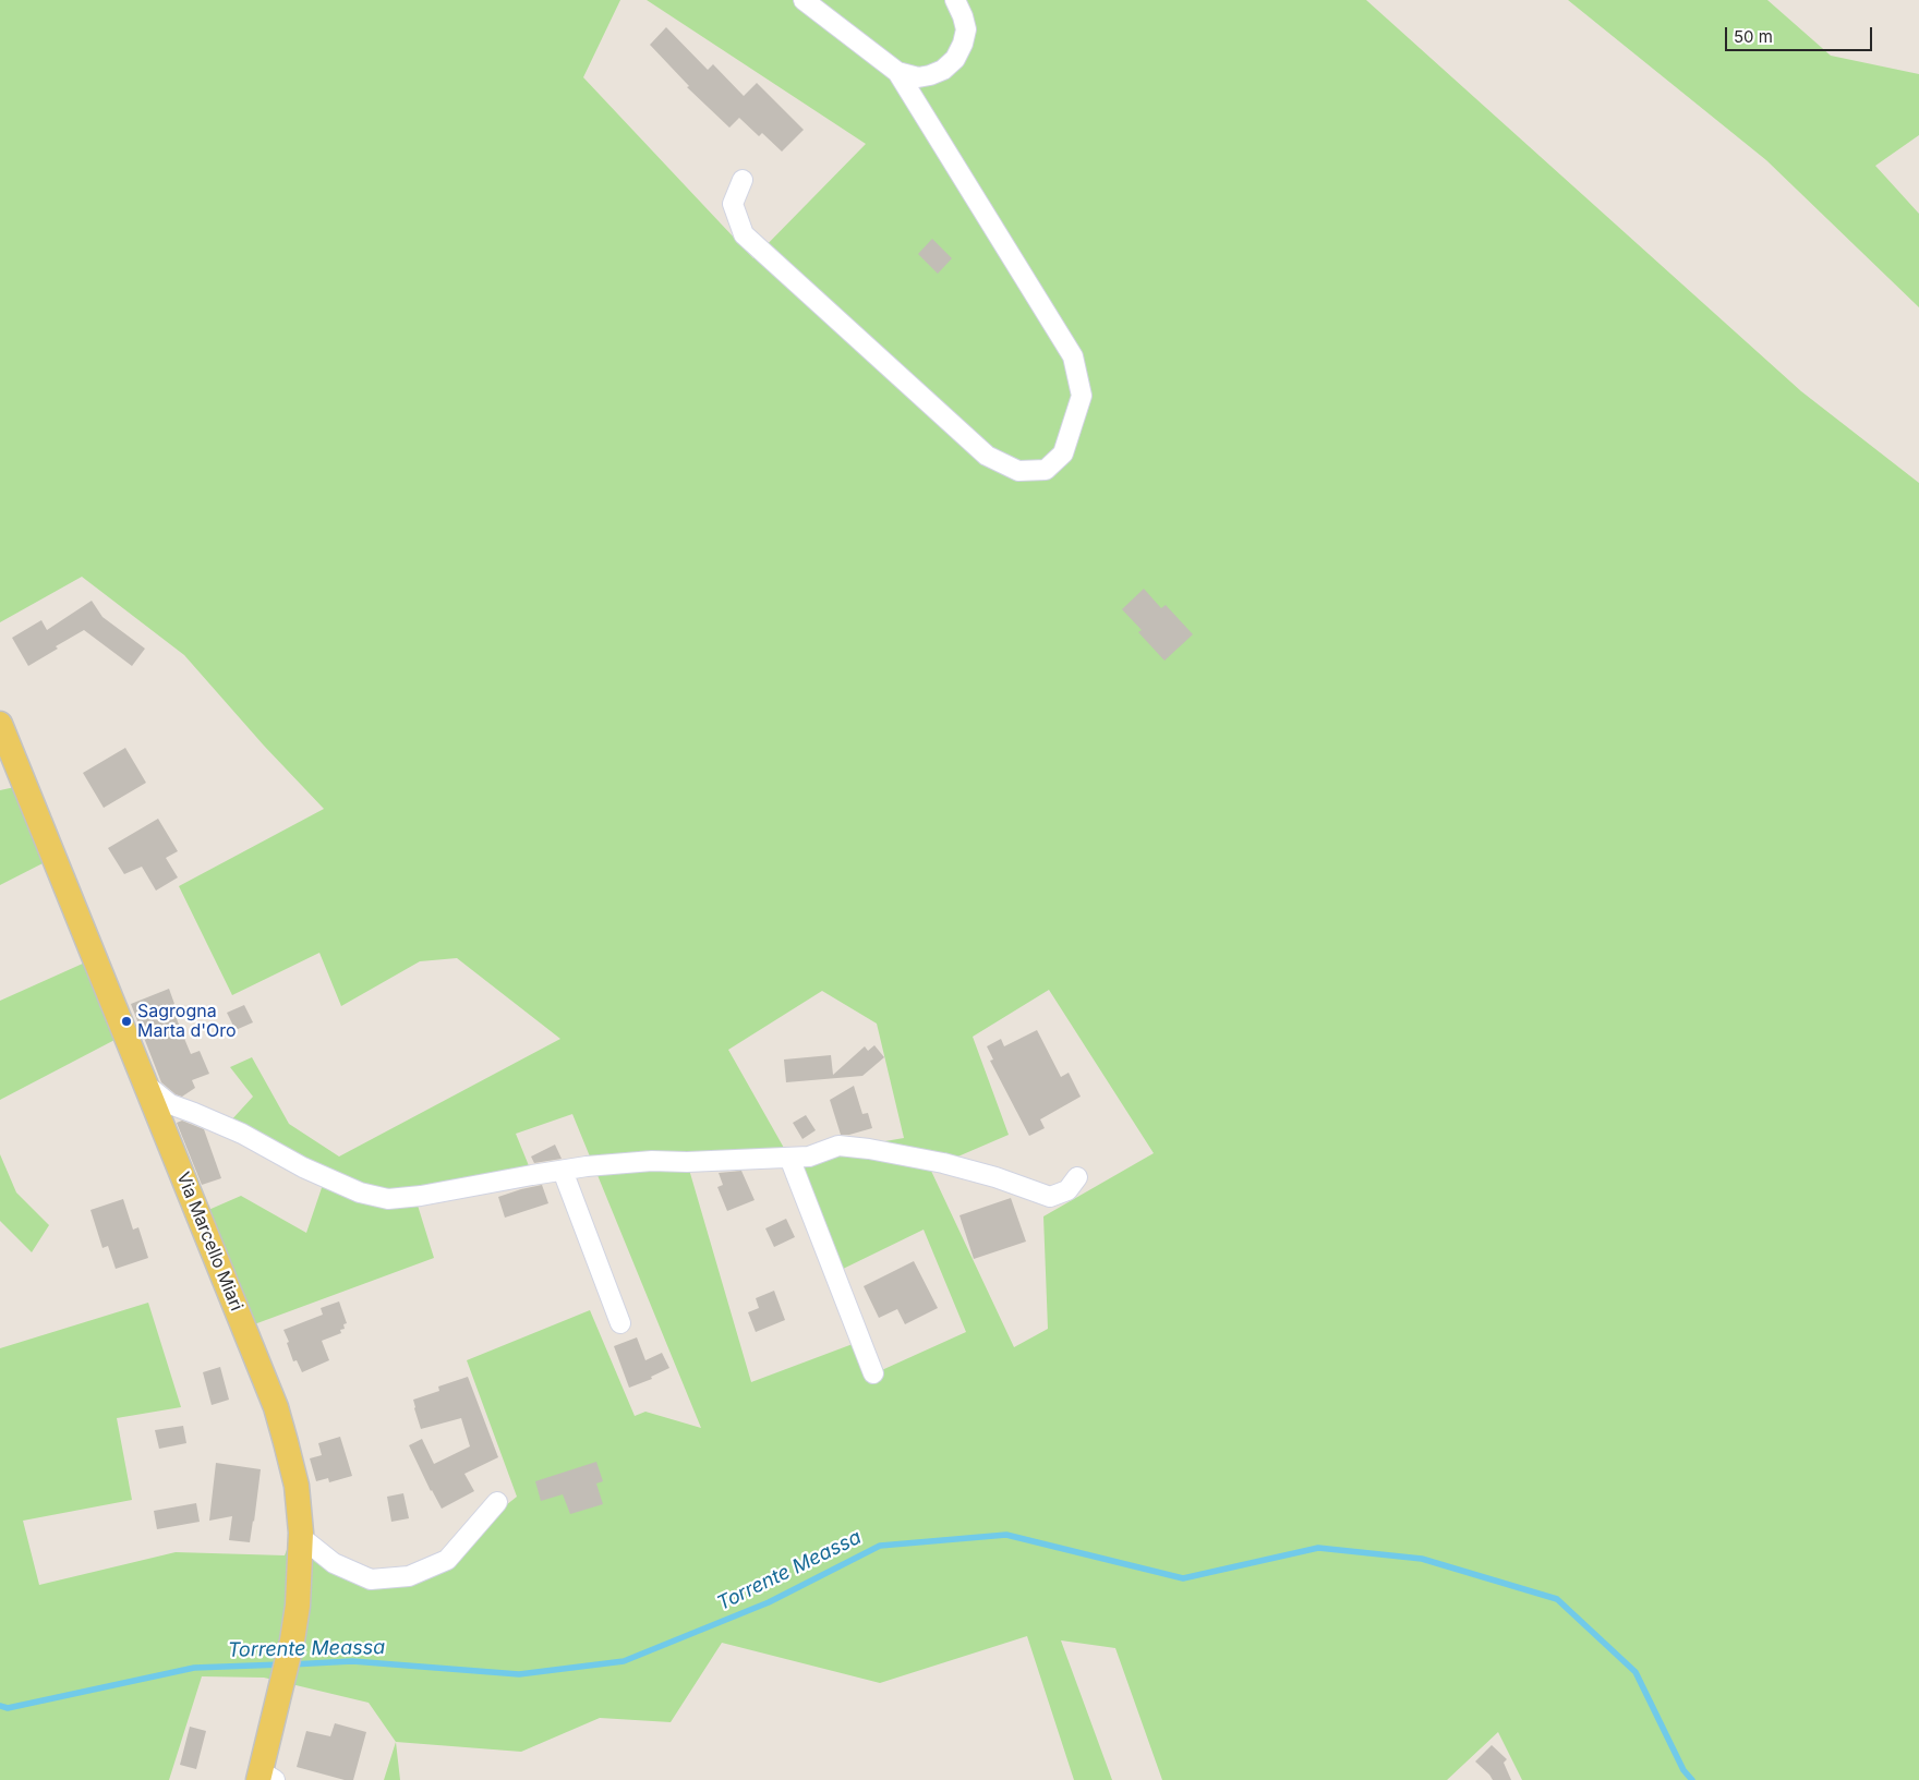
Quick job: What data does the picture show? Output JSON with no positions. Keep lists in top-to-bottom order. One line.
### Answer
{"streets":{"main road":["Via Marcello Miari"]},"water":["Torrente Meassa"],"places":["Sagrogna Marta d'Oro"],"scale_bar":"50 m"}
